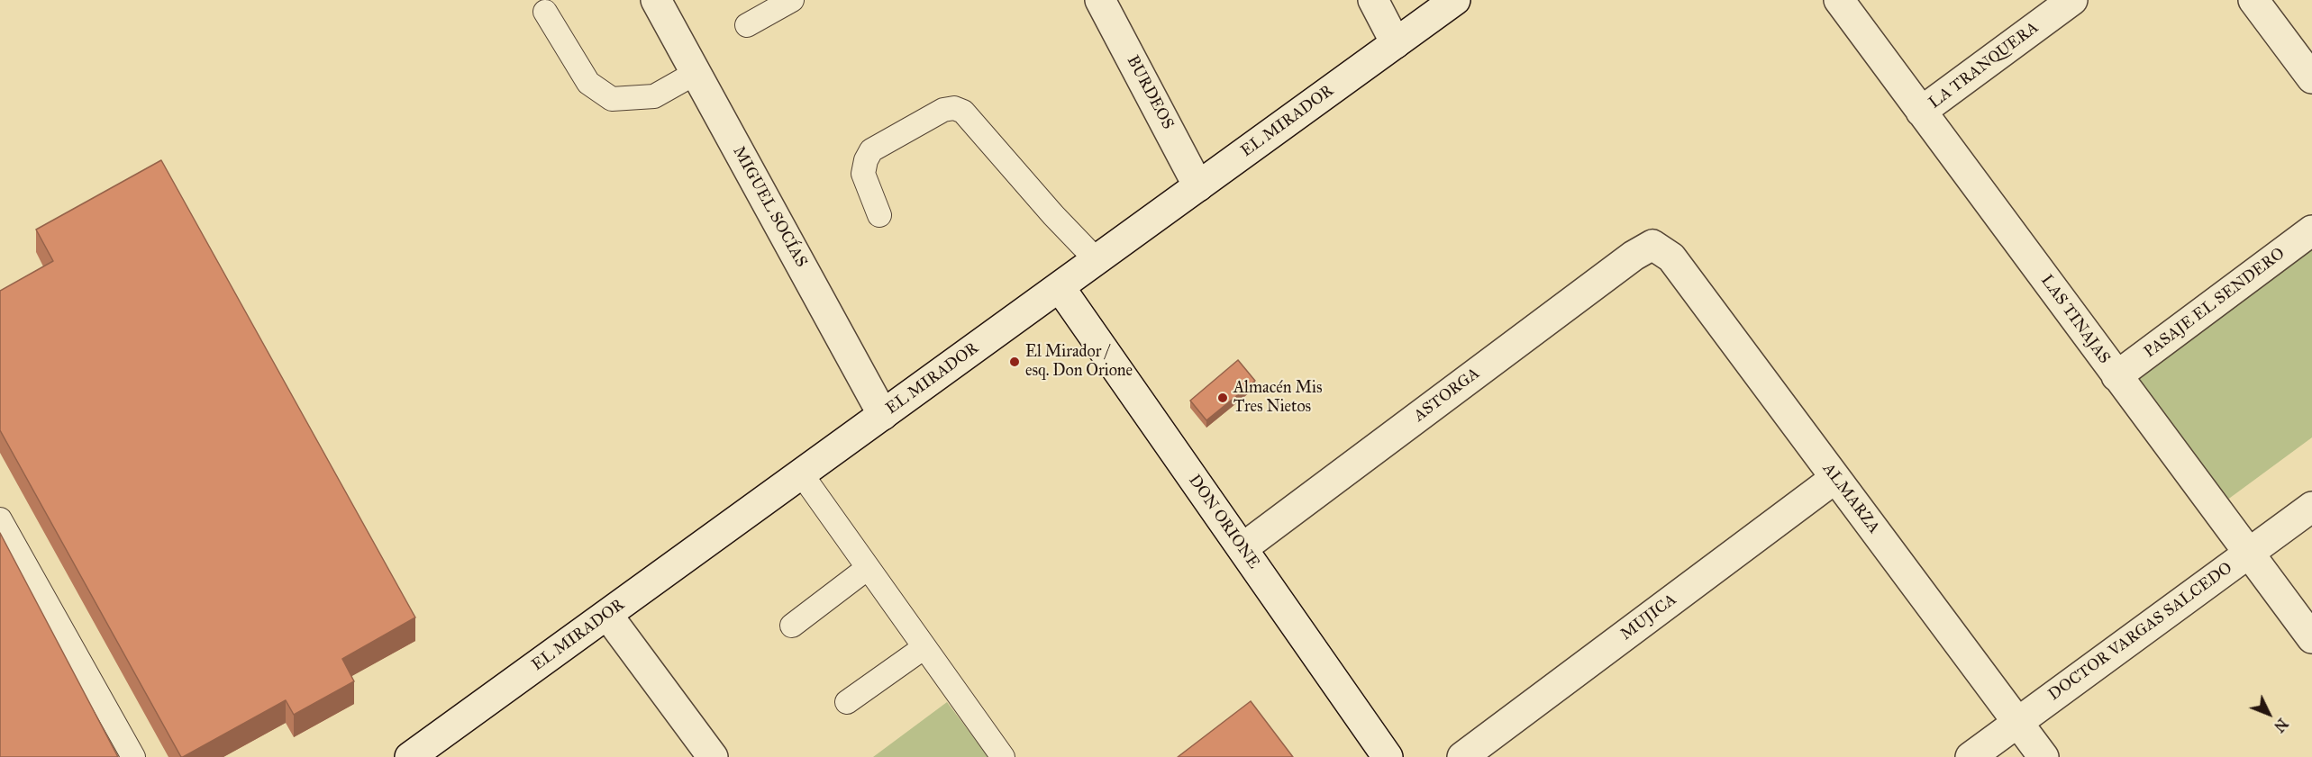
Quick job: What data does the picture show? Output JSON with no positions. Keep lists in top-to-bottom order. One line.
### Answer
{"streets":{"street":["LA TRANQUERA","BURDEOS","EL MIRADOR","MIGUEL SOCÍAS","PASAJE EL SENDERO","LAS TINAJAS","ASTORGA","ALMARZA","DON ORIONE","MUJICA","DOCTOR VARGAS SALCEDO"]},"crossings":[["LA TRANQUERA","LAS TINAJAS"],["BURDEOS","EL MIRADOR"],["EL MIRADOR","MIGUEL SOCÍAS"],["EL MIRADOR","DON ORIONE"],["PASAJE EL SENDERO","LAS TINAJAS"],["LAS TINAJAS","DOCTOR VARGAS SALCEDO"],["ASTORGA","ALMARZA"],["ASTORGA","DON ORIONE"],["ALMARZA","MUJICA"],["ALMARZA","DOCTOR VARGAS SALCEDO"]],"places":["El Mirador / esq. Don Orione","Almacén Mis Tres Nietos"],"north":"bottom right"}
